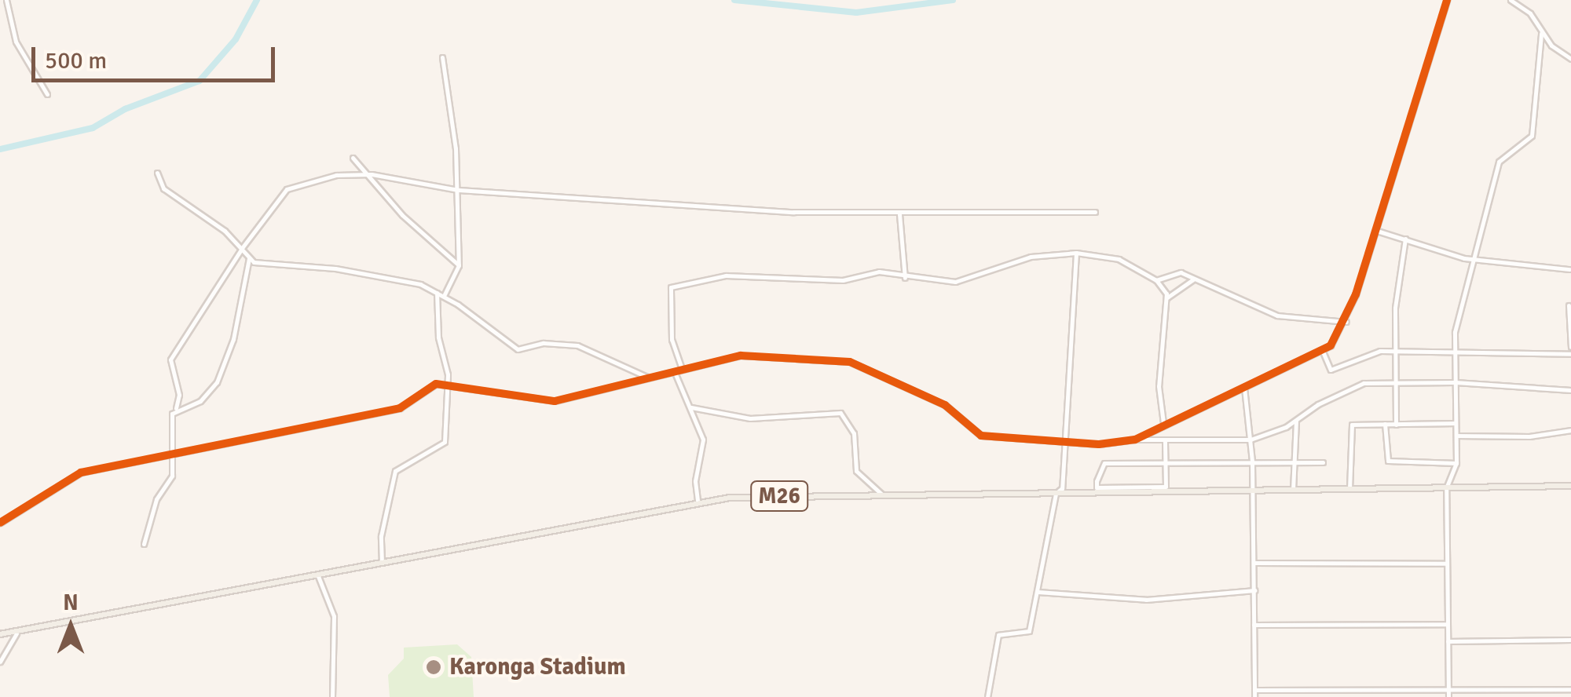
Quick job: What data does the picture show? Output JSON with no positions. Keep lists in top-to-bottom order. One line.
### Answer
{"streets":{"main road":["M26"]},"places":["Karonga Stadium"],"scale_bar":"500 m","north":"top"}
